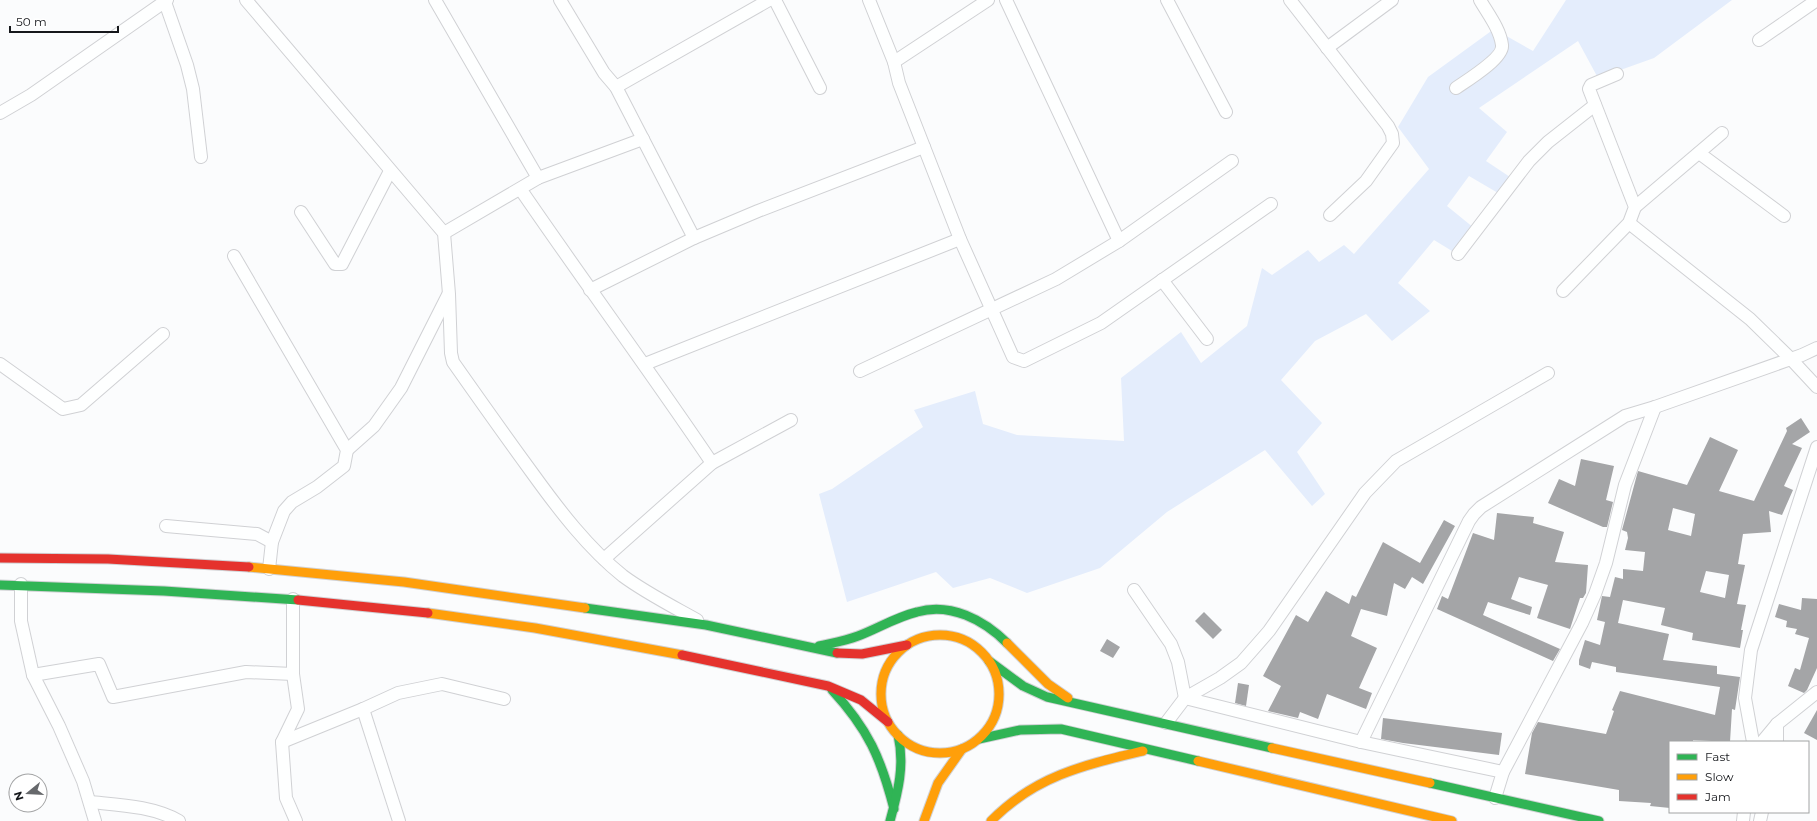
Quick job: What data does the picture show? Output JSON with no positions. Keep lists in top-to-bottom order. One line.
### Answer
{"legend":["Fast","Slow","Jam"],"scale_bar":"50 m","north":"left"}
